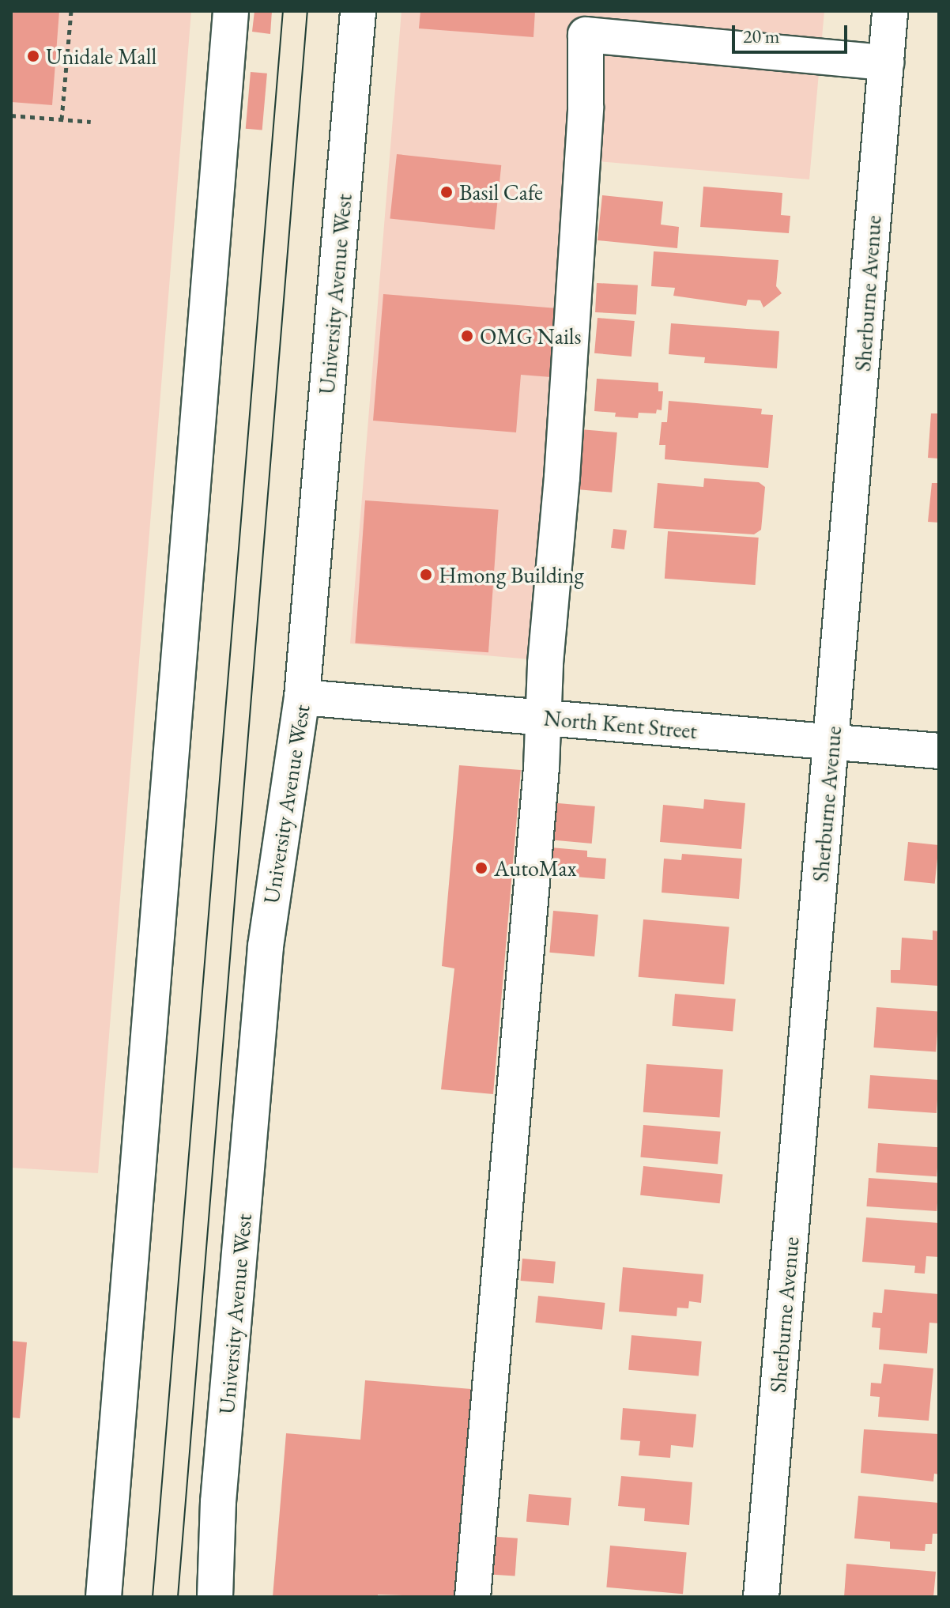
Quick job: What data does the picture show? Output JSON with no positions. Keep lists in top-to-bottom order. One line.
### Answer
{"streets":{"main road":["Sherburne Avenue","University Avenue West","North Kent Street"]},"crossings":[["Sherburne Avenue","North Kent Street"],["University Avenue West","North Kent Street"]],"places":["Unidale Mall","Basil Cafe","OMG Nails","Hmong Building","AutoMax"],"scale_bar":"20 m"}
